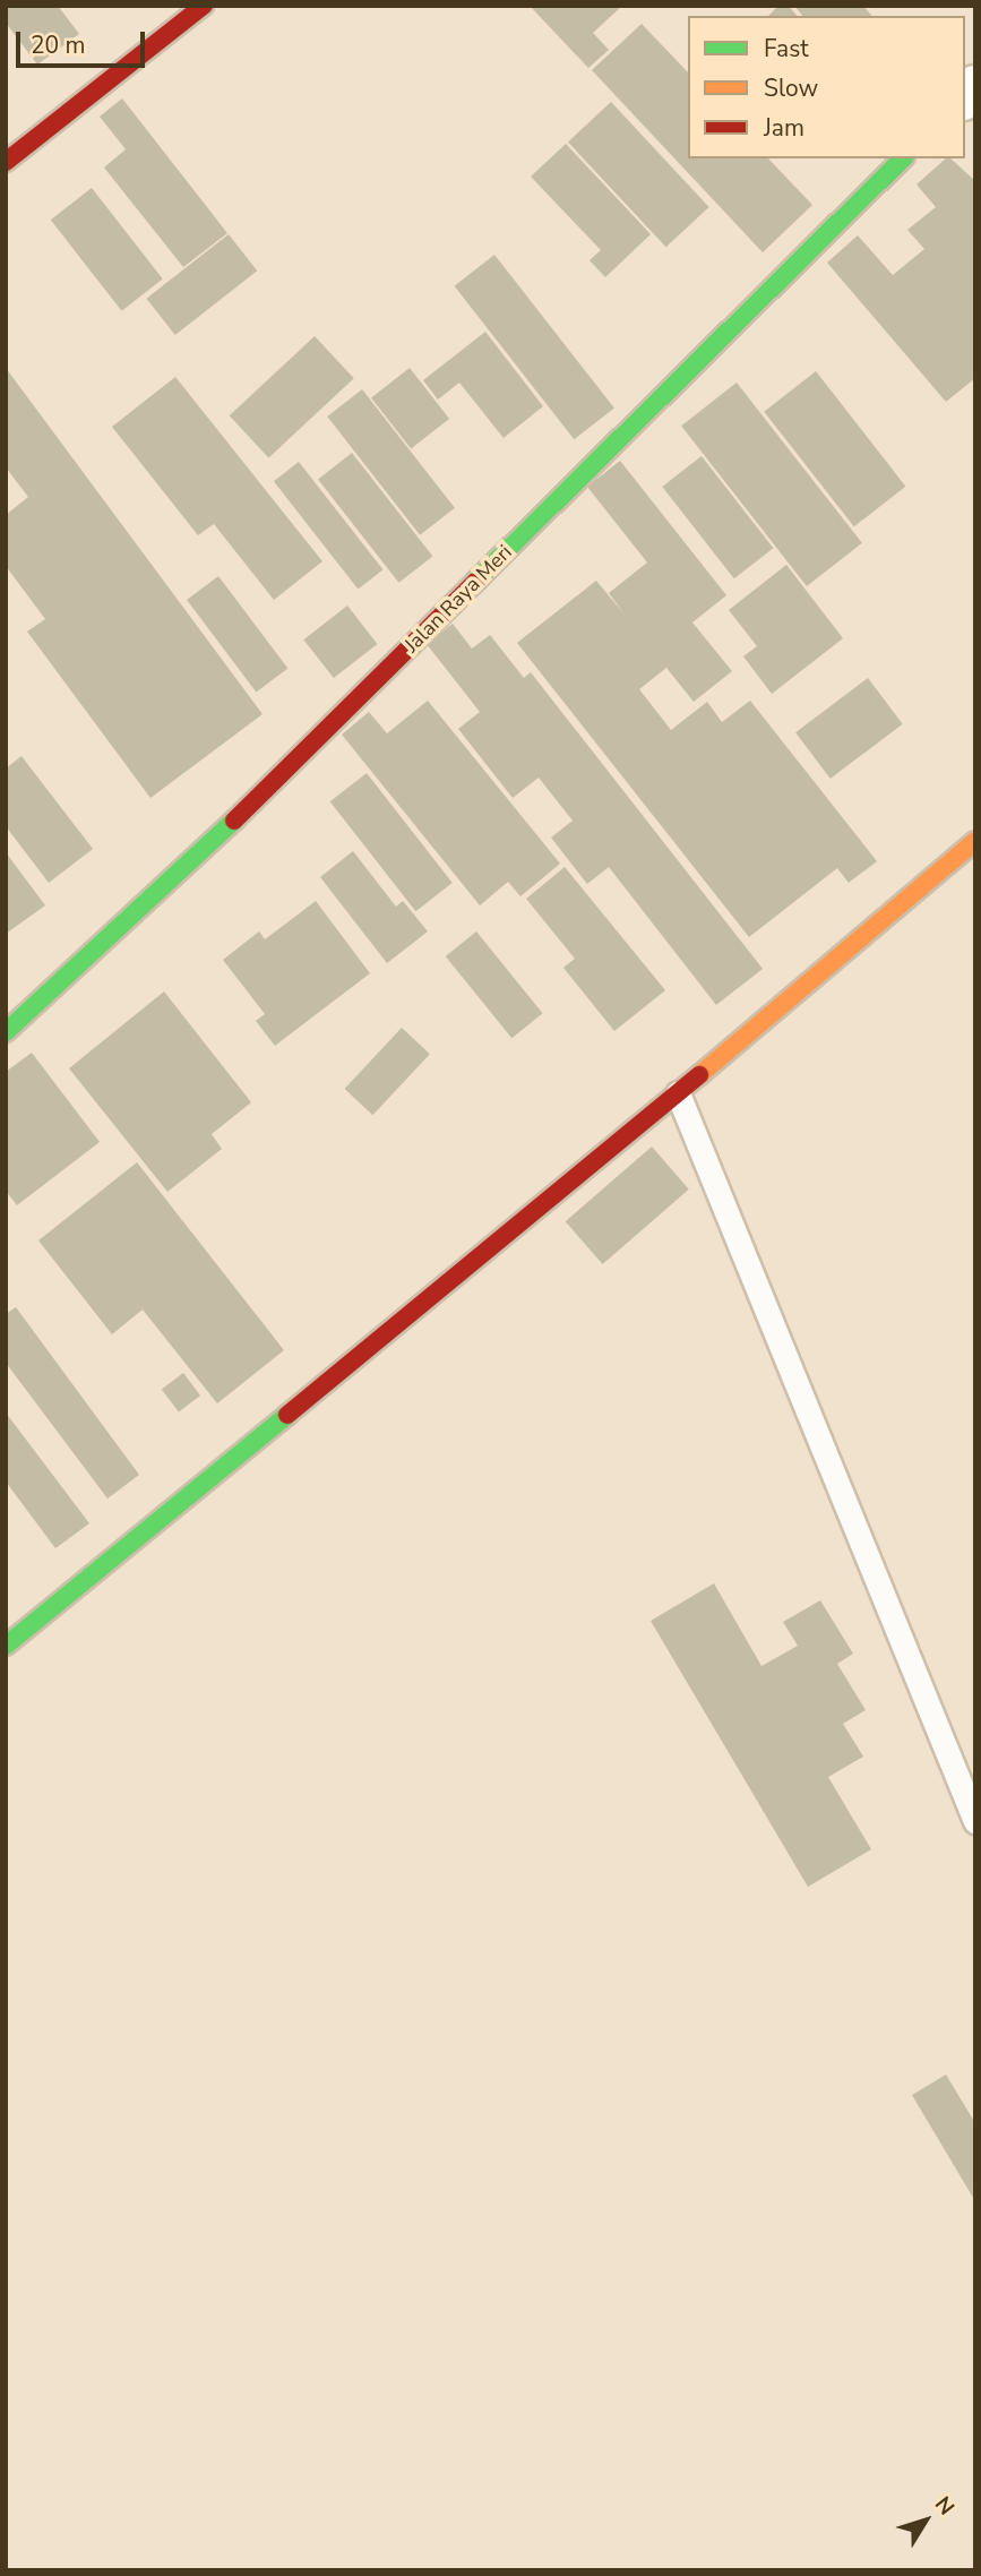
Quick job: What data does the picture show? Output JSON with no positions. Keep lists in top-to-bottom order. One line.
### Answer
{"streets":{"street":["Jalan Raya Meri"]},"legend":["Fast","Slow","Jam"],"scale_bar":"20 m","north":"top right"}
